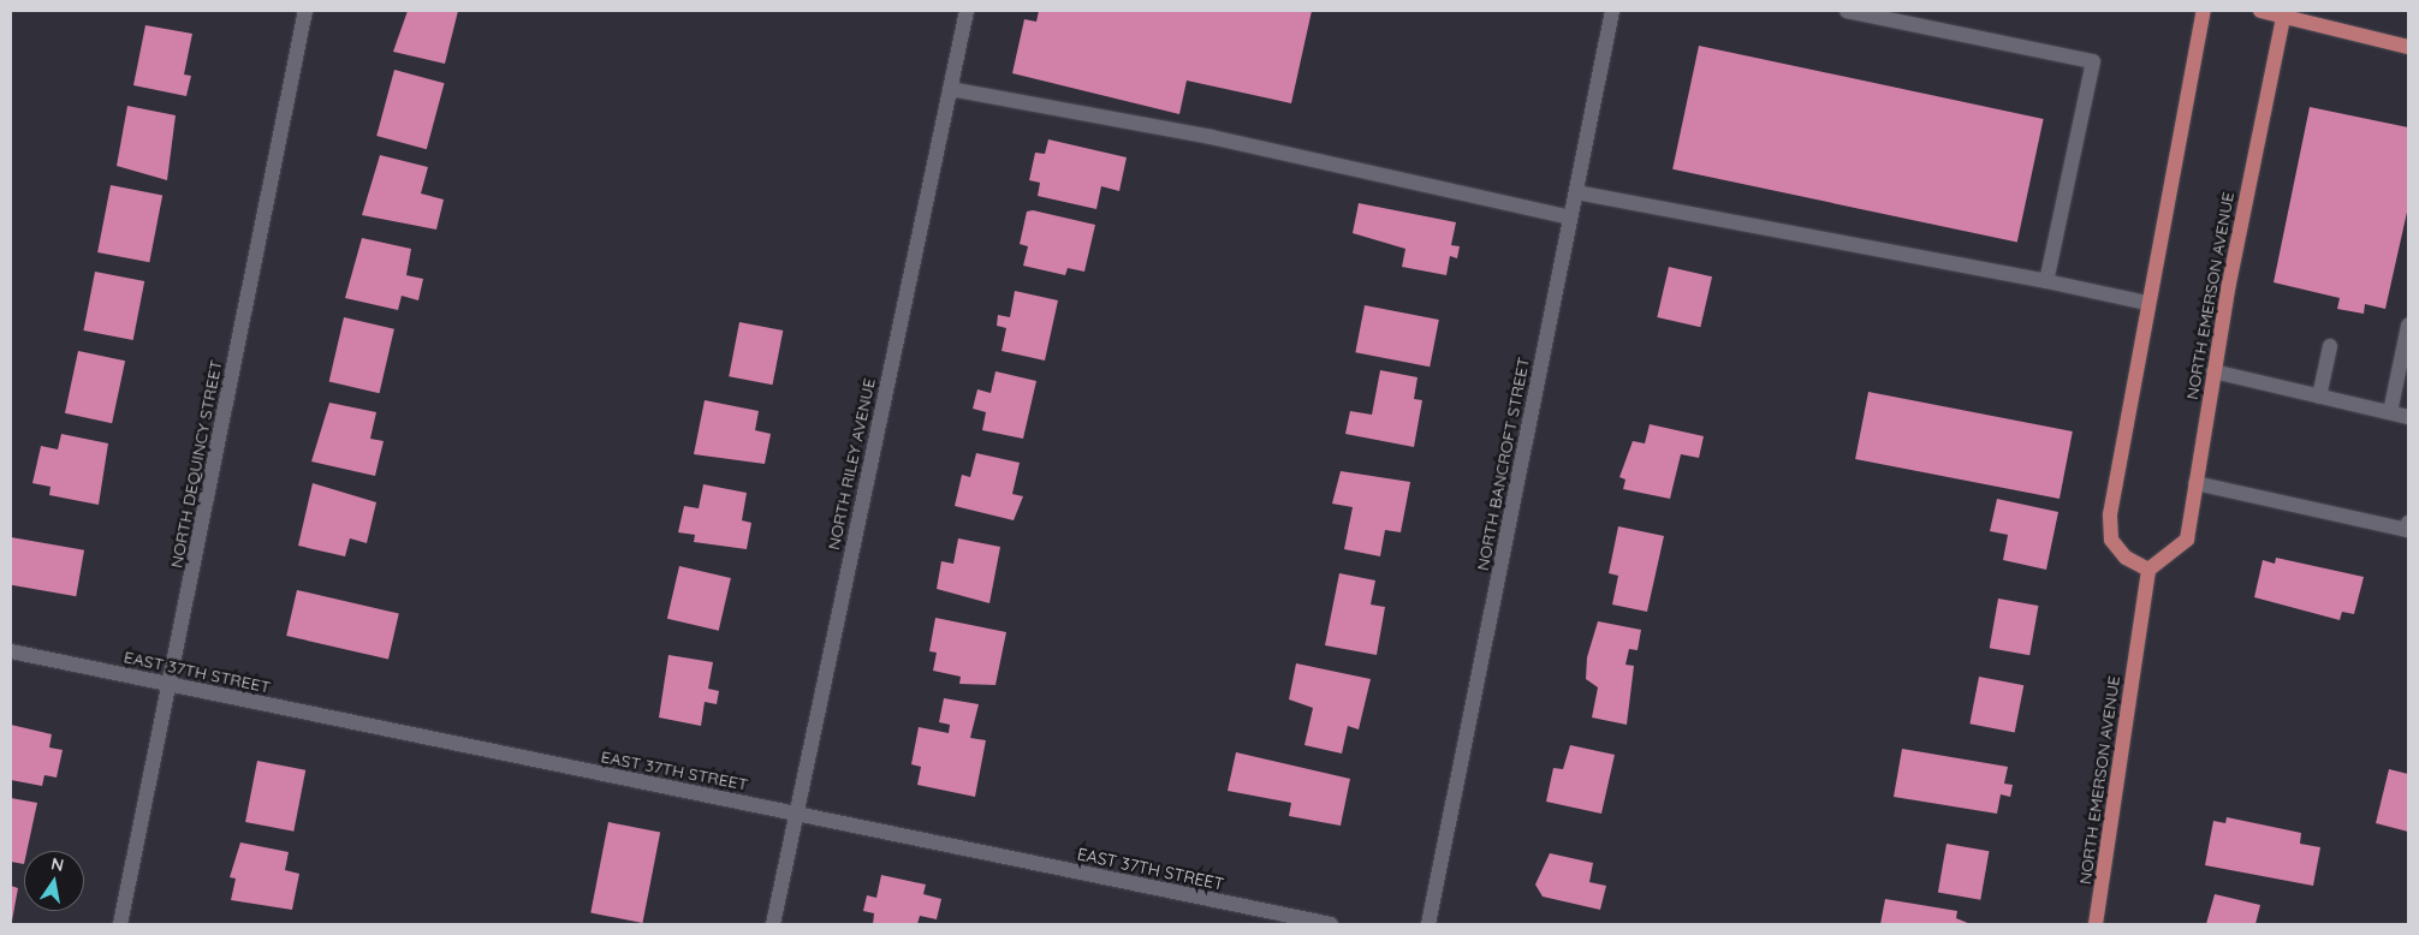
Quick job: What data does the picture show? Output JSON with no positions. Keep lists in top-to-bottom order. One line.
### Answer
{"streets":{"main road":["NORTH EMERSON AVENUE"],"street":["NORTH DEQUINCY STREET","NORTH RILEY AVENUE","NORTH BANCROFT STREET","EAST 37TH STREET"]},"crossings":[["NORTH DEQUINCY STREET","EAST 37TH STREET"],["NORTH RILEY AVENUE","EAST 37TH STREET"]],"north":"top"}
